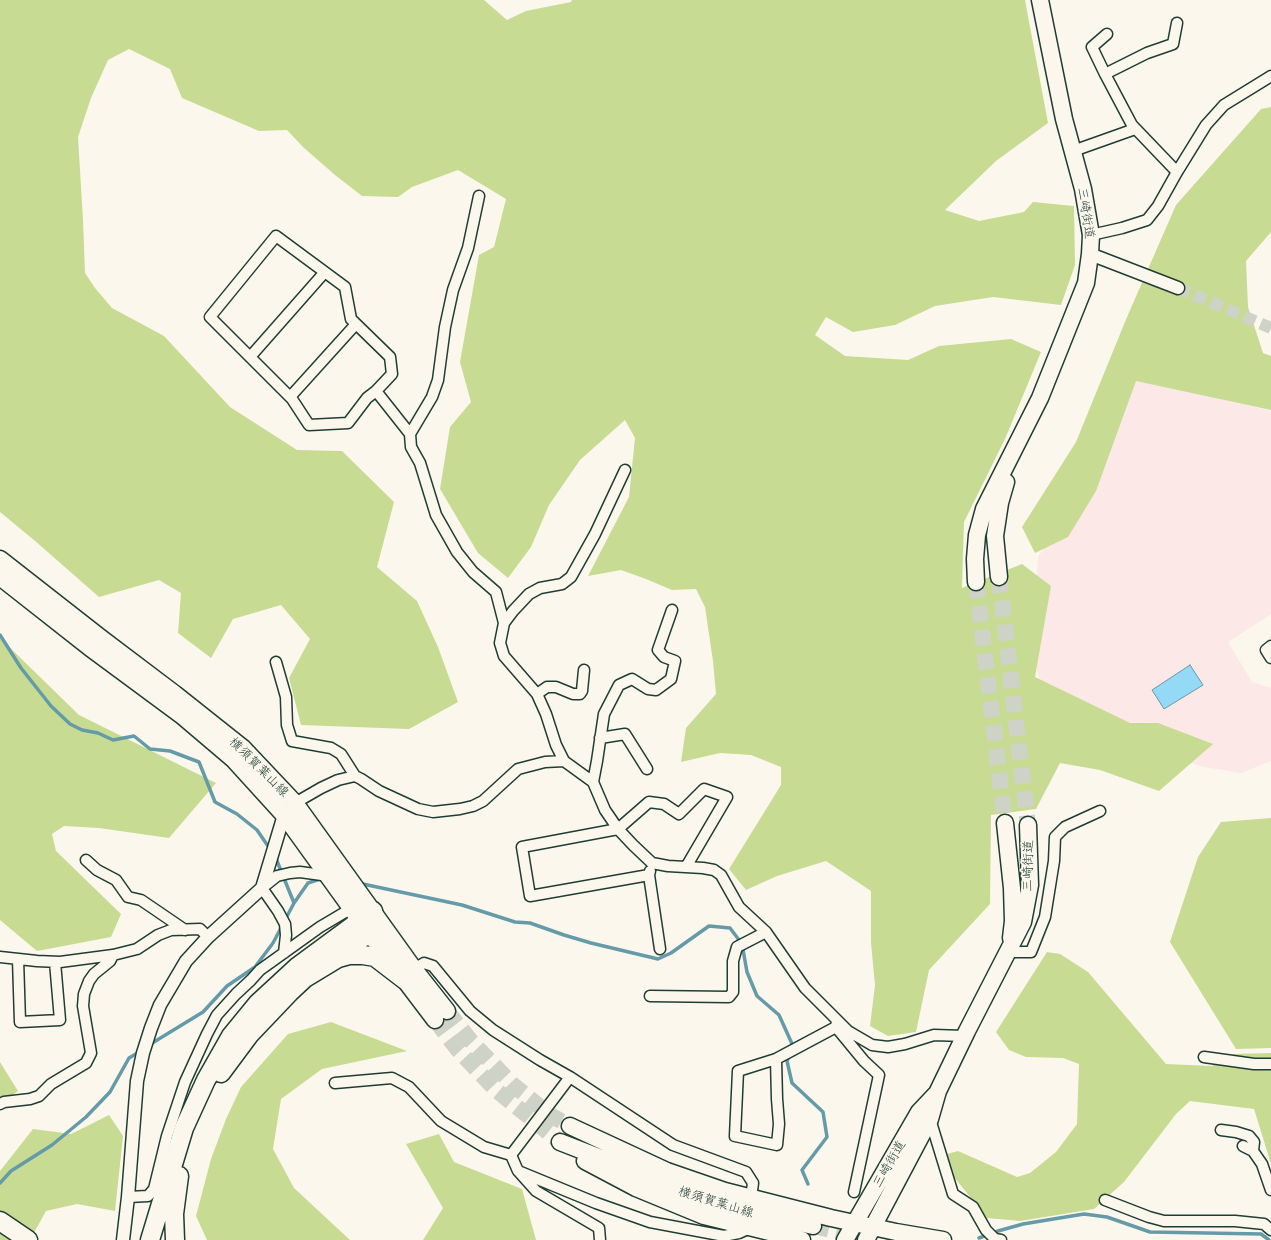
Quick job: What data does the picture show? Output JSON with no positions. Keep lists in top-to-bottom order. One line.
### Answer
{"streets":{"main road":["三崎街道","横須賀葉山線"]}}
